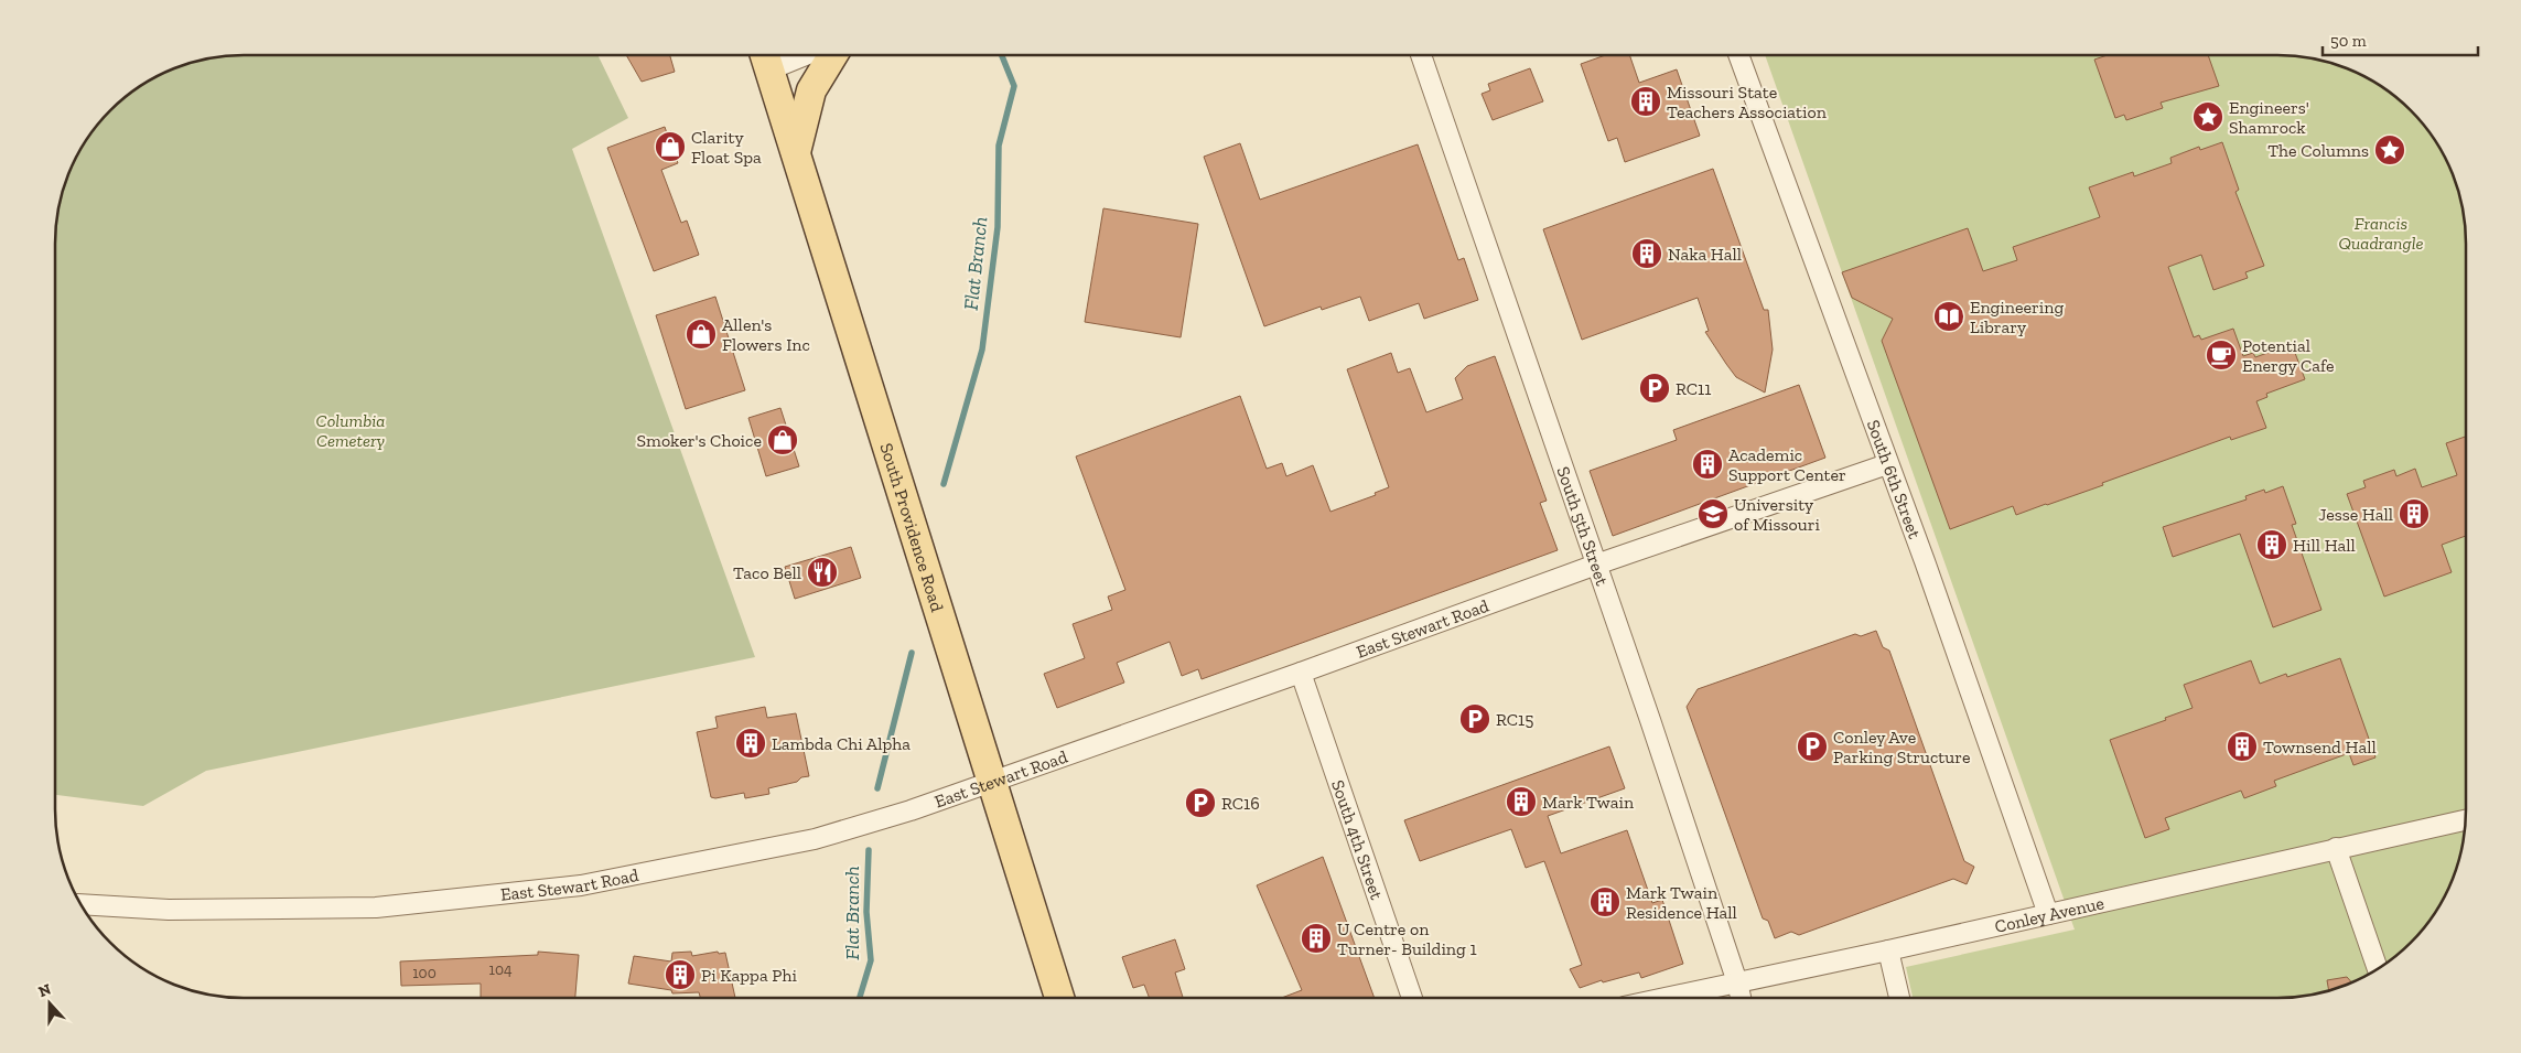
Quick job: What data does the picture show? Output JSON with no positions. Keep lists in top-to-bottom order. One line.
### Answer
{"streets":{"main road":["South Providence Road"],"street":["South 6th Street","South 5th Street","East Stewart Road","South 4th Street","Conley Avenue"]},"crossings":[["South 6th Street","East Stewart Road"],["South 6th Street","Conley Avenue"],["South 5th Street","East Stewart Road"],["South 5th Street","Conley Avenue"],["South Providence Road","East Stewart Road"],["East Stewart Road","South 4th Street"]],"water":["Flat Branch"],"parks":["Francis Quadrangle","Columbia Cemetery"],"places":{"building":["Missouri State Teachers Association","Naka Hall","Academic Support Center","Jesse Hall","Hill Hall","Lambda Chi Alpha","Townsend Hall","Mark Twain","Mark Twain Residence Hall","U Centre on Turner- Building 1","Pi Kappa Phi"],"place":["Engineers' Shamrock","The Columns"],"shop":["Clarity Float Spa","Allen's Flowers Inc","Smoker's Choice"],"library":["Engineering Library"],"cafe":["Potential Energy Cafe"],"parking":["RC11","RC15","Conley Ave Parking Structure","RC16"],"school or university":["University of Missouri"],"restaurant":["Taco Bell"]},"house_numbers":["104","100"],"scale_bar":"50 m","north":"top"}
